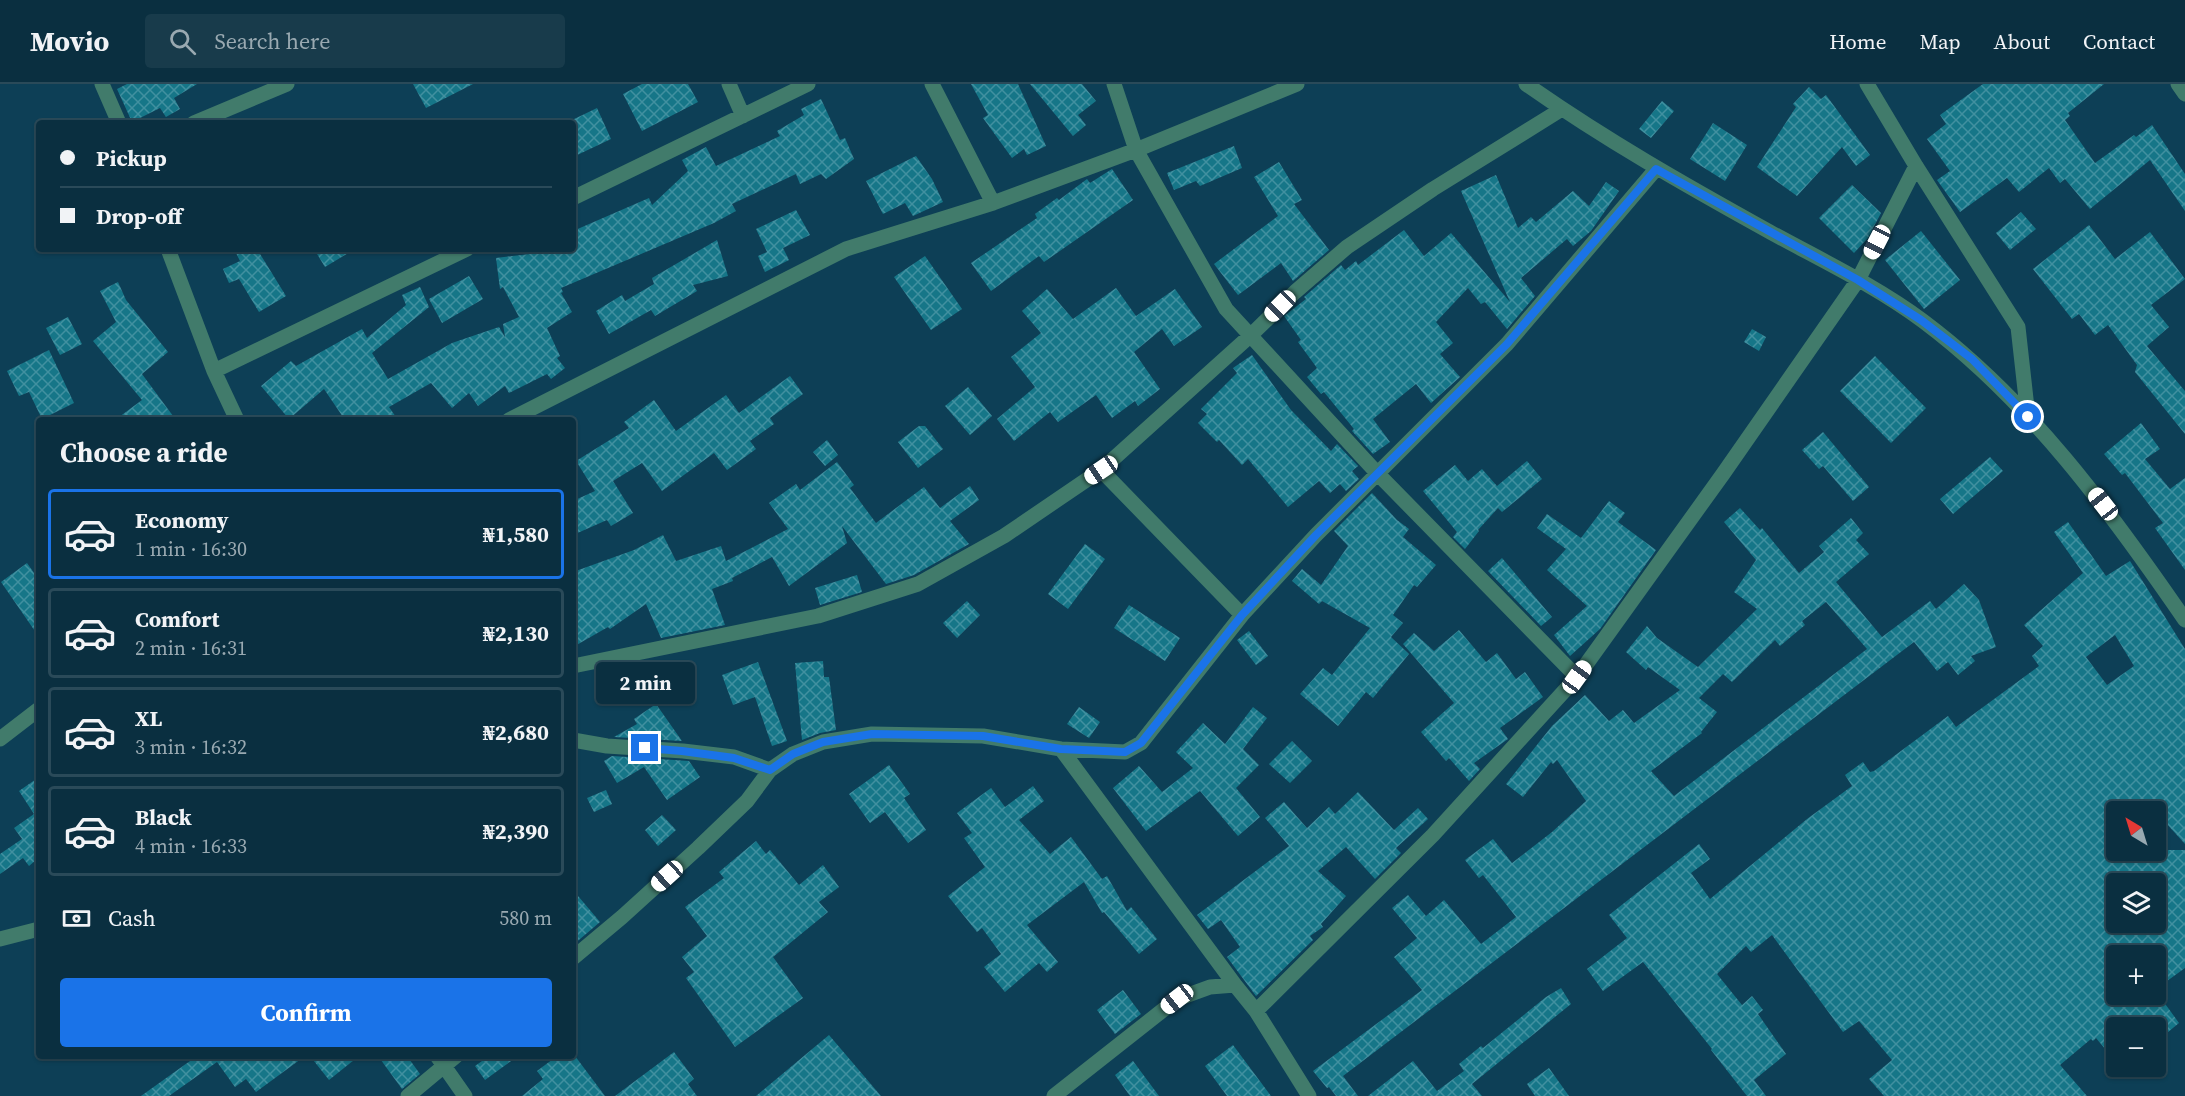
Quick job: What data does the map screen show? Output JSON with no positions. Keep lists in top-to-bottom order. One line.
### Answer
{"north":"top left","page":{"header":"Movio","search":"Search here","nav":["Home","Map","About","Contact"],"banner":["Pickup","Drop-off"],"heading":"Choose a ride","list":[{"name":"Economy","note":"1 min · 16:30","value":"₦1,580"},{"name":"Comfort","note":"2 min · 16:31","value":"₦2,130"},{"name":"XL","note":"3 min · 16:32","value":"₦2,680"},{"name":"Black","note":"4 min · 16:33","value":"₦2,390"}],"bubble":"2 min","map_buttons":["+","−"],"pay":["Cash","580 m"],"buttons":"Confirm"}}
